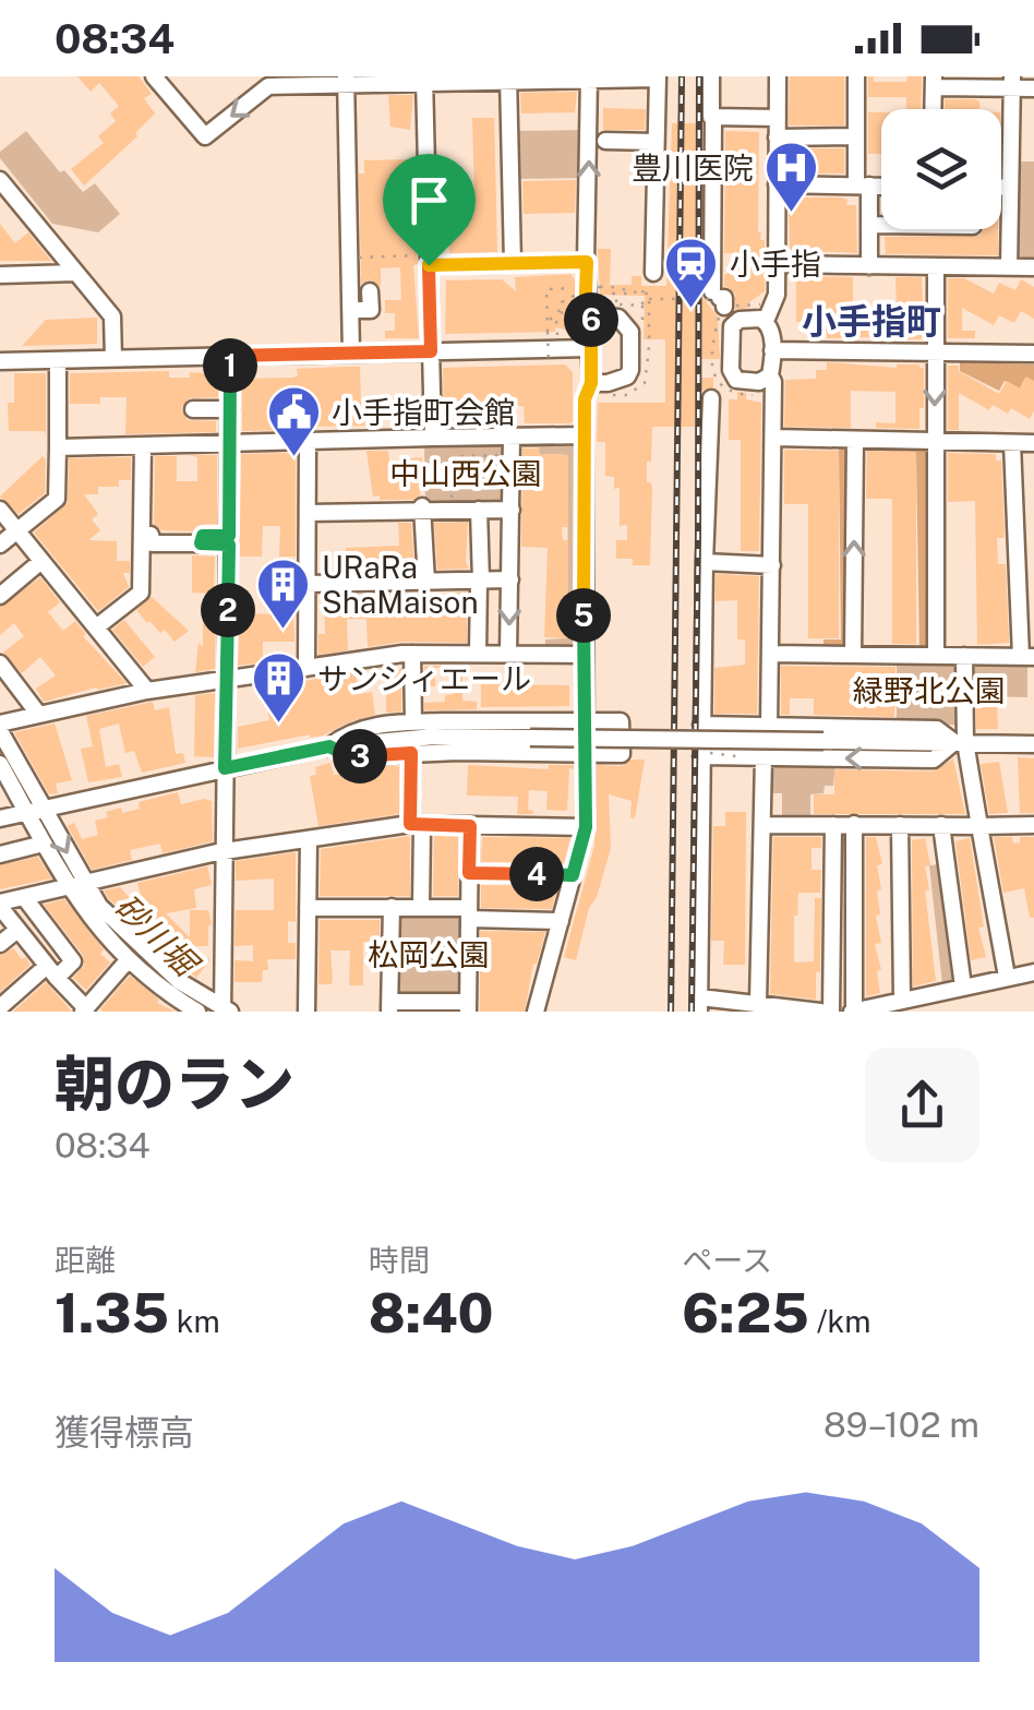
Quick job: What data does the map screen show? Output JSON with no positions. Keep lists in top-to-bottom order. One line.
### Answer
{"districts":["小手指町"],"water":["砂川堀"],"parks":["中山西公園","緑野北公園","松岡公園"],"places":{"hospital":["豊川医院"],"station":["小手指"],"public building":["小手指町会館"],"building":["URaRa ShaMaison","サンシィエール"]},"page":{"status":"08:34","pins":["6","1","2","5","3","4"],"heading":["朝のラン","08:34"],"stats":[["距離","1.35 km"],["時間","8:40"],["ペース","6:25 /km"]],"chart":["獲得標高","89–102 m"]}}
